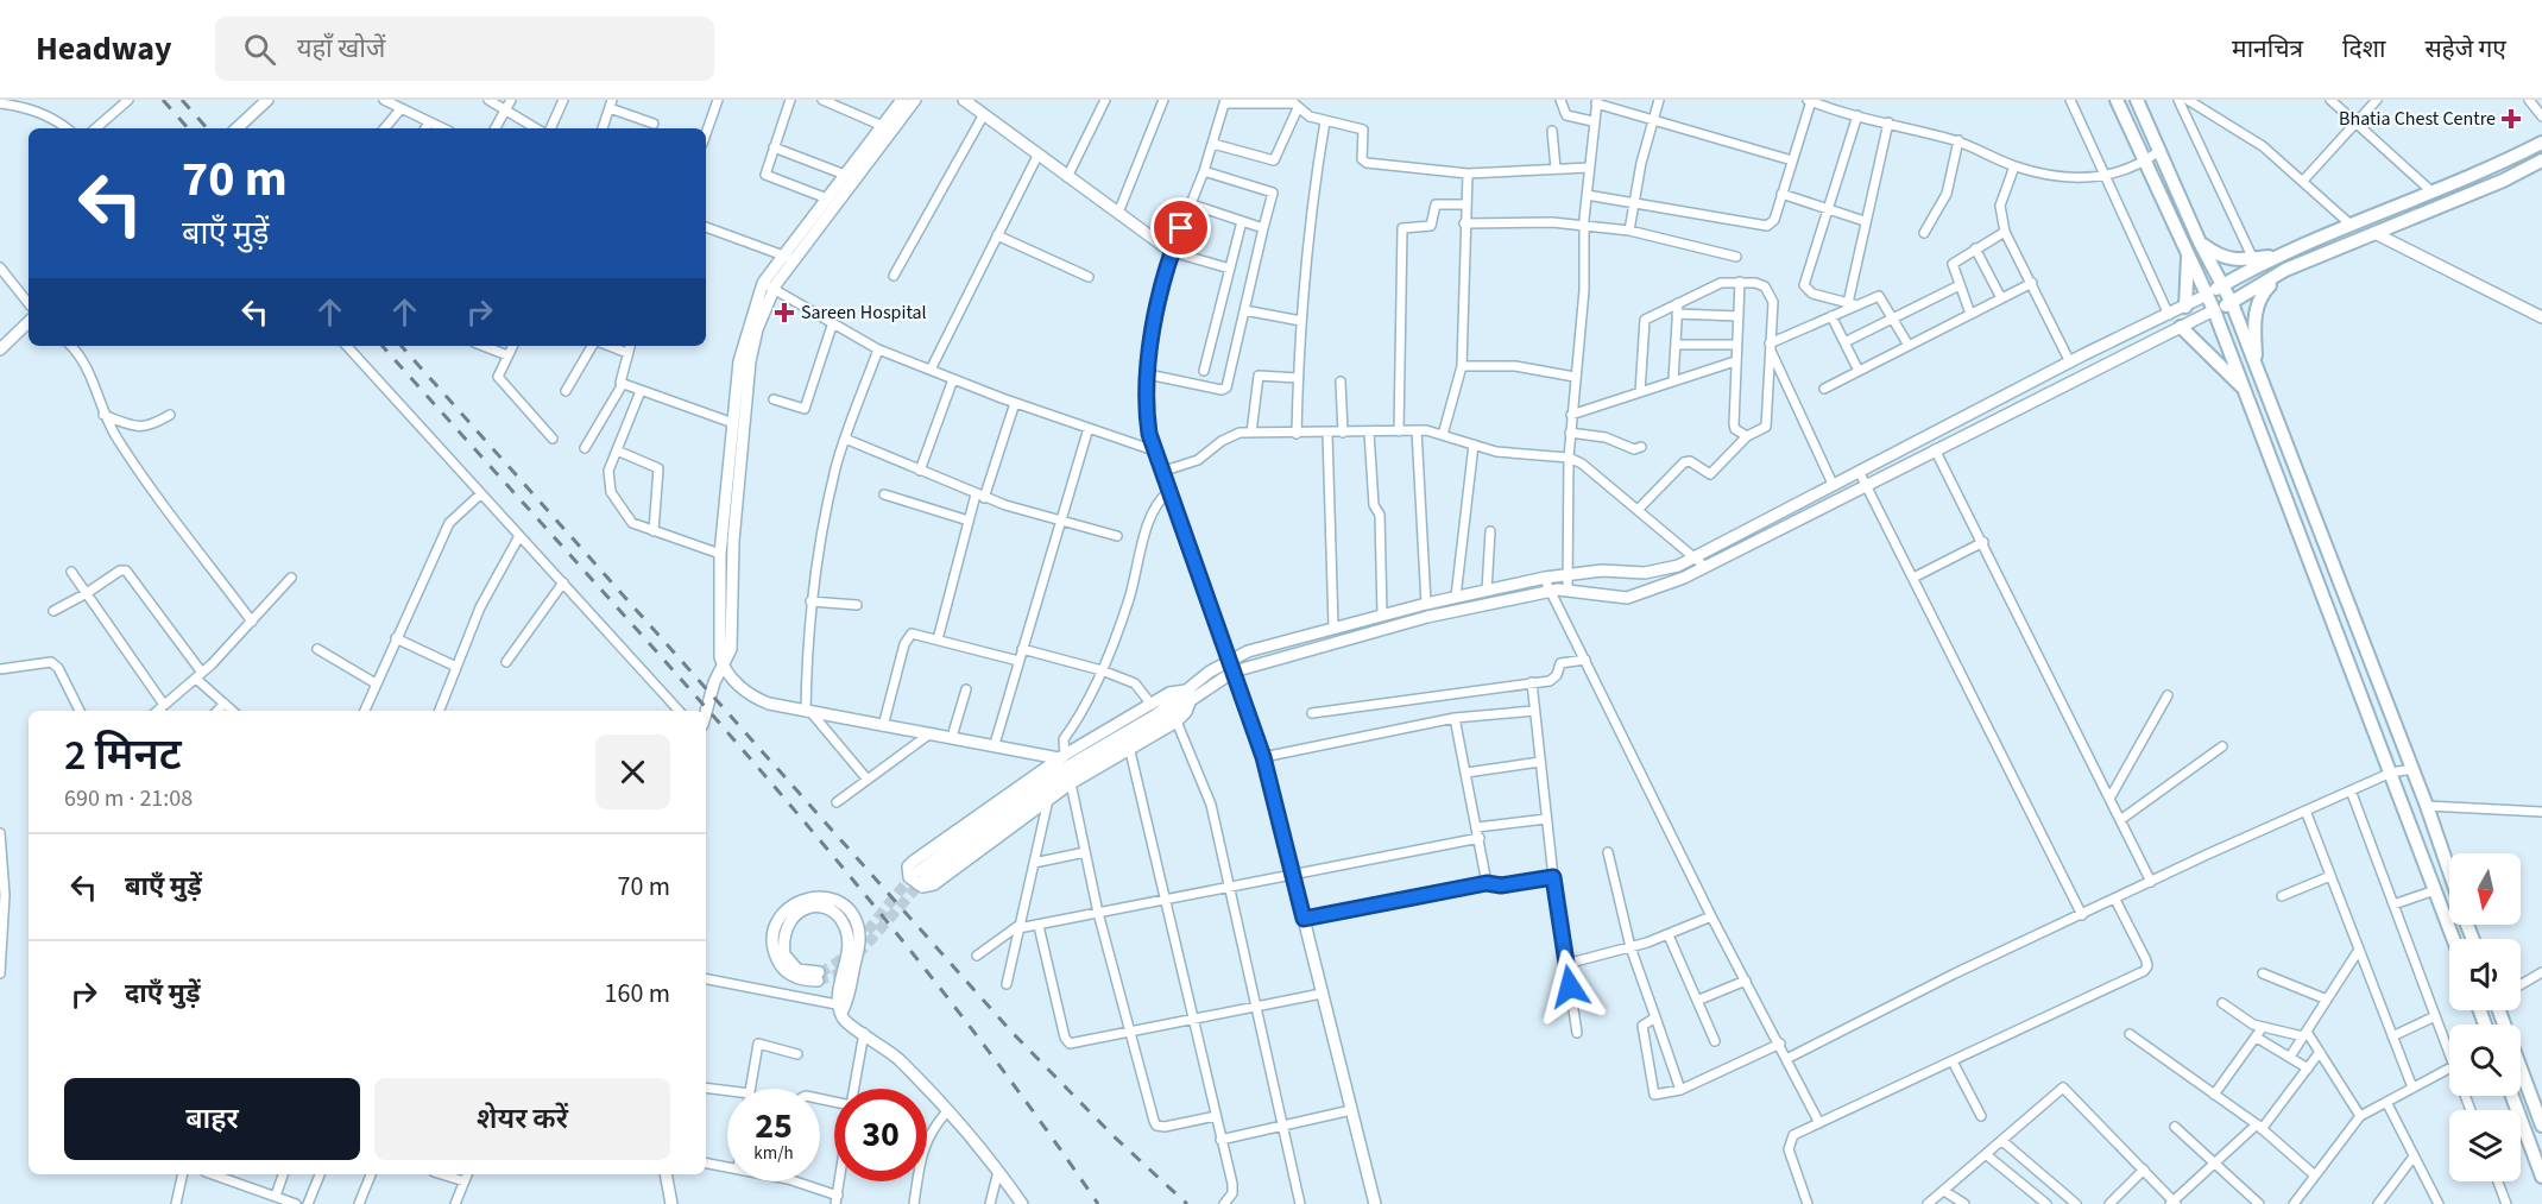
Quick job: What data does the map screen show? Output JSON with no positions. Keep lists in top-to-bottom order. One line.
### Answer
{"places":{"health":["Bhatia Chest Centre","Sareen Hospital"]},"north":"bottom","page":{"header":"Headway","search":"यहाँ खोजें","nav":["मानचित्र","दिशा","सहेजे गए"],"turn":["70 m","बाएँ मुड़ें"],"heading":["2 मिनट","690 m · 21:08"],"list":[{"name":"बाएँ मुड़ें","value":"70 m"},{"name":"दाएँ मुड़ें","value":"160 m"}],"buttons":["बाहर","शेयर करें"],"speed":"25 km/h","limit":"30"}}
